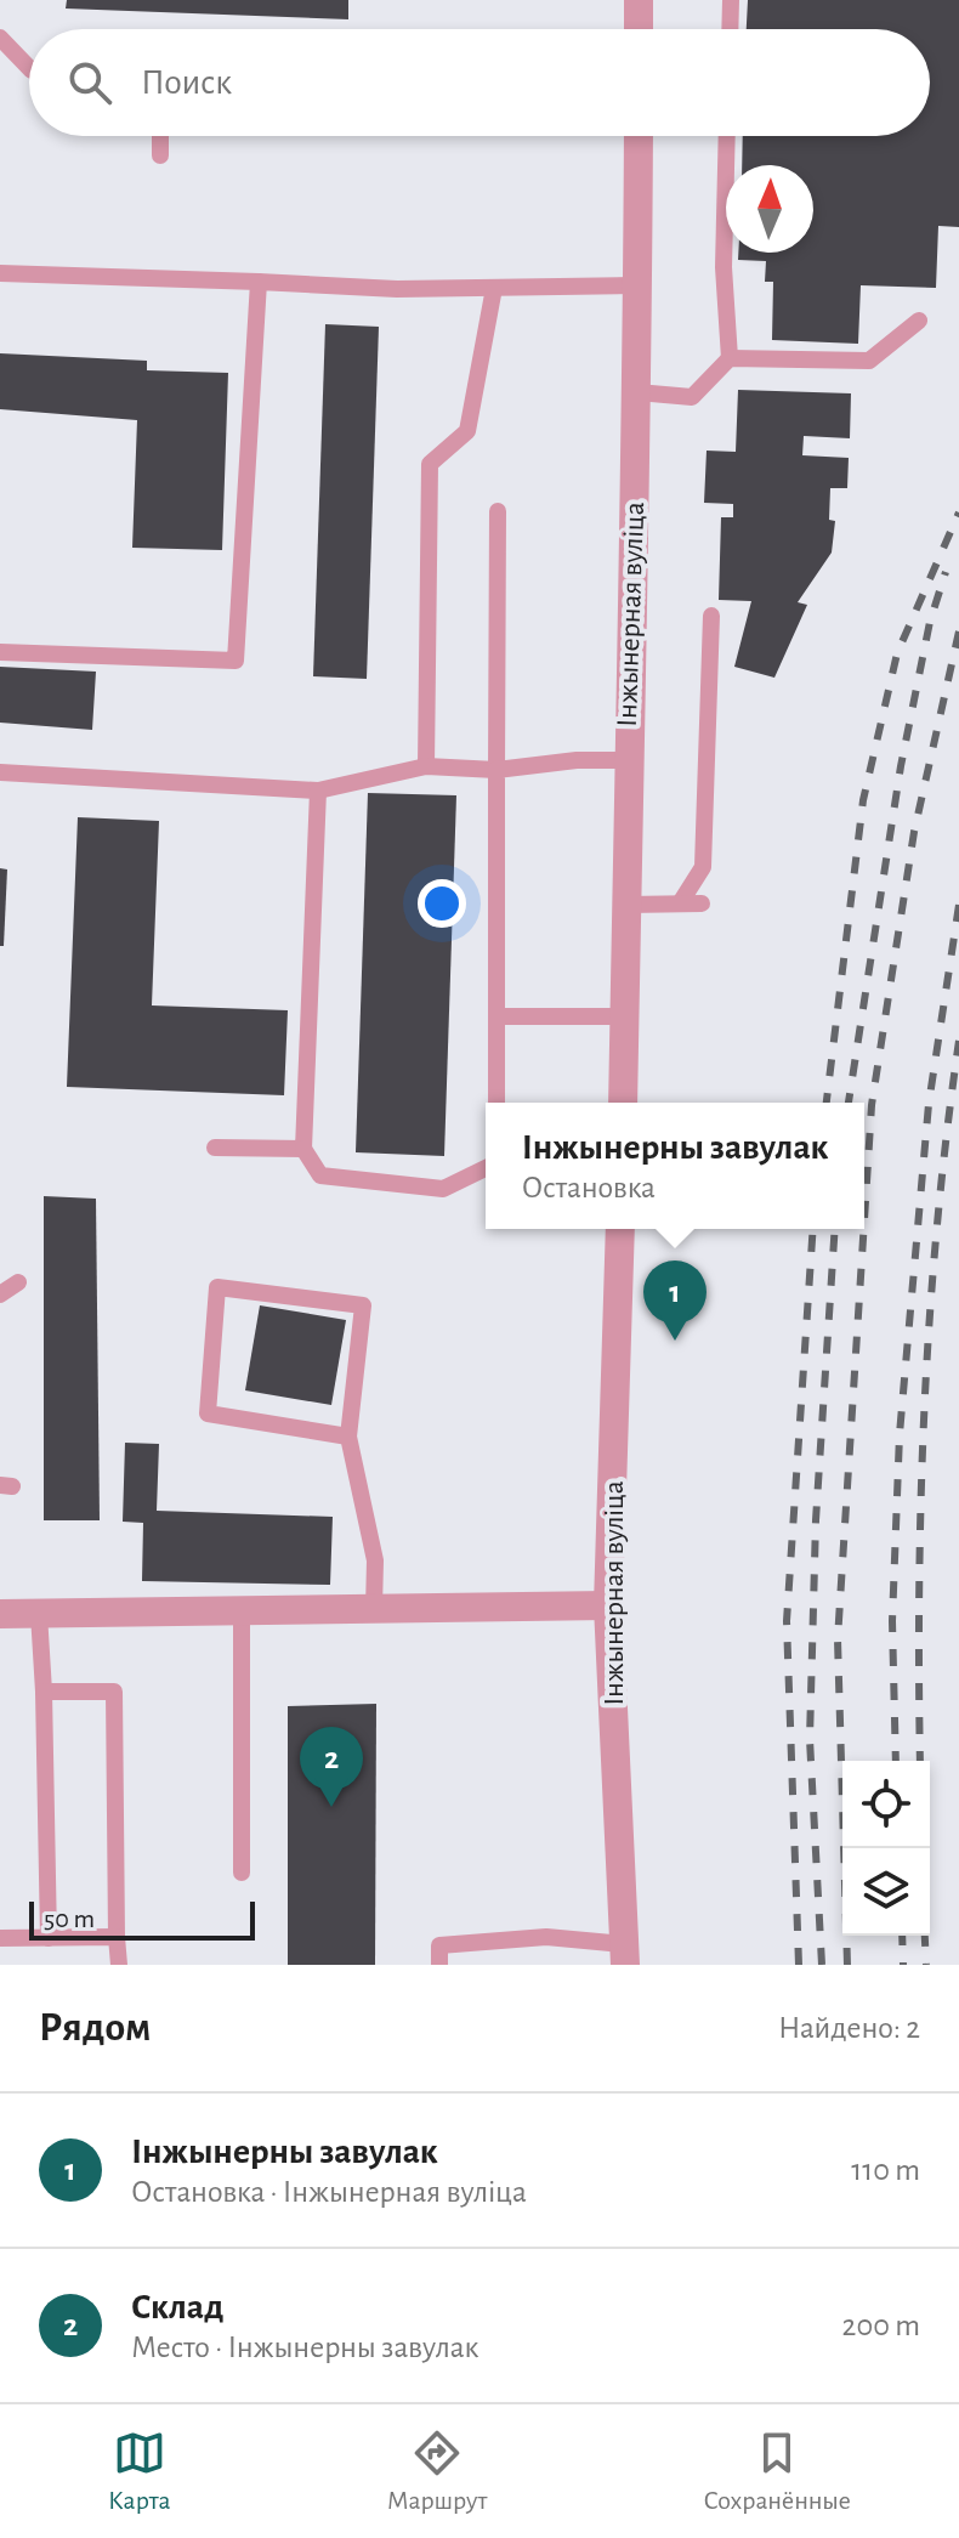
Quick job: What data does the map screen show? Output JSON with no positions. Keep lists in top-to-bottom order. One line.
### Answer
{"streets":{"street":["Інжынерная вуліца"]},"scale_bar":"50 m","north":"top","page":{"search":"Поиск","popup":["Інжынерны завулак","Остановка"],"pins":["1","2"],"scale":"50 m","heading":["Рядом","Найдено: 2"],"list":[{"mark":"1","name":"Інжынерны завулак","note":"Остановка · Інжынерная вуліца","value":"110 m"},{"mark":"2","name":"Склад","note":"Место · Інжынерны завулак","value":"200 m"}],"nav":["Карта","Маршрут","Сохранённые"]}}
